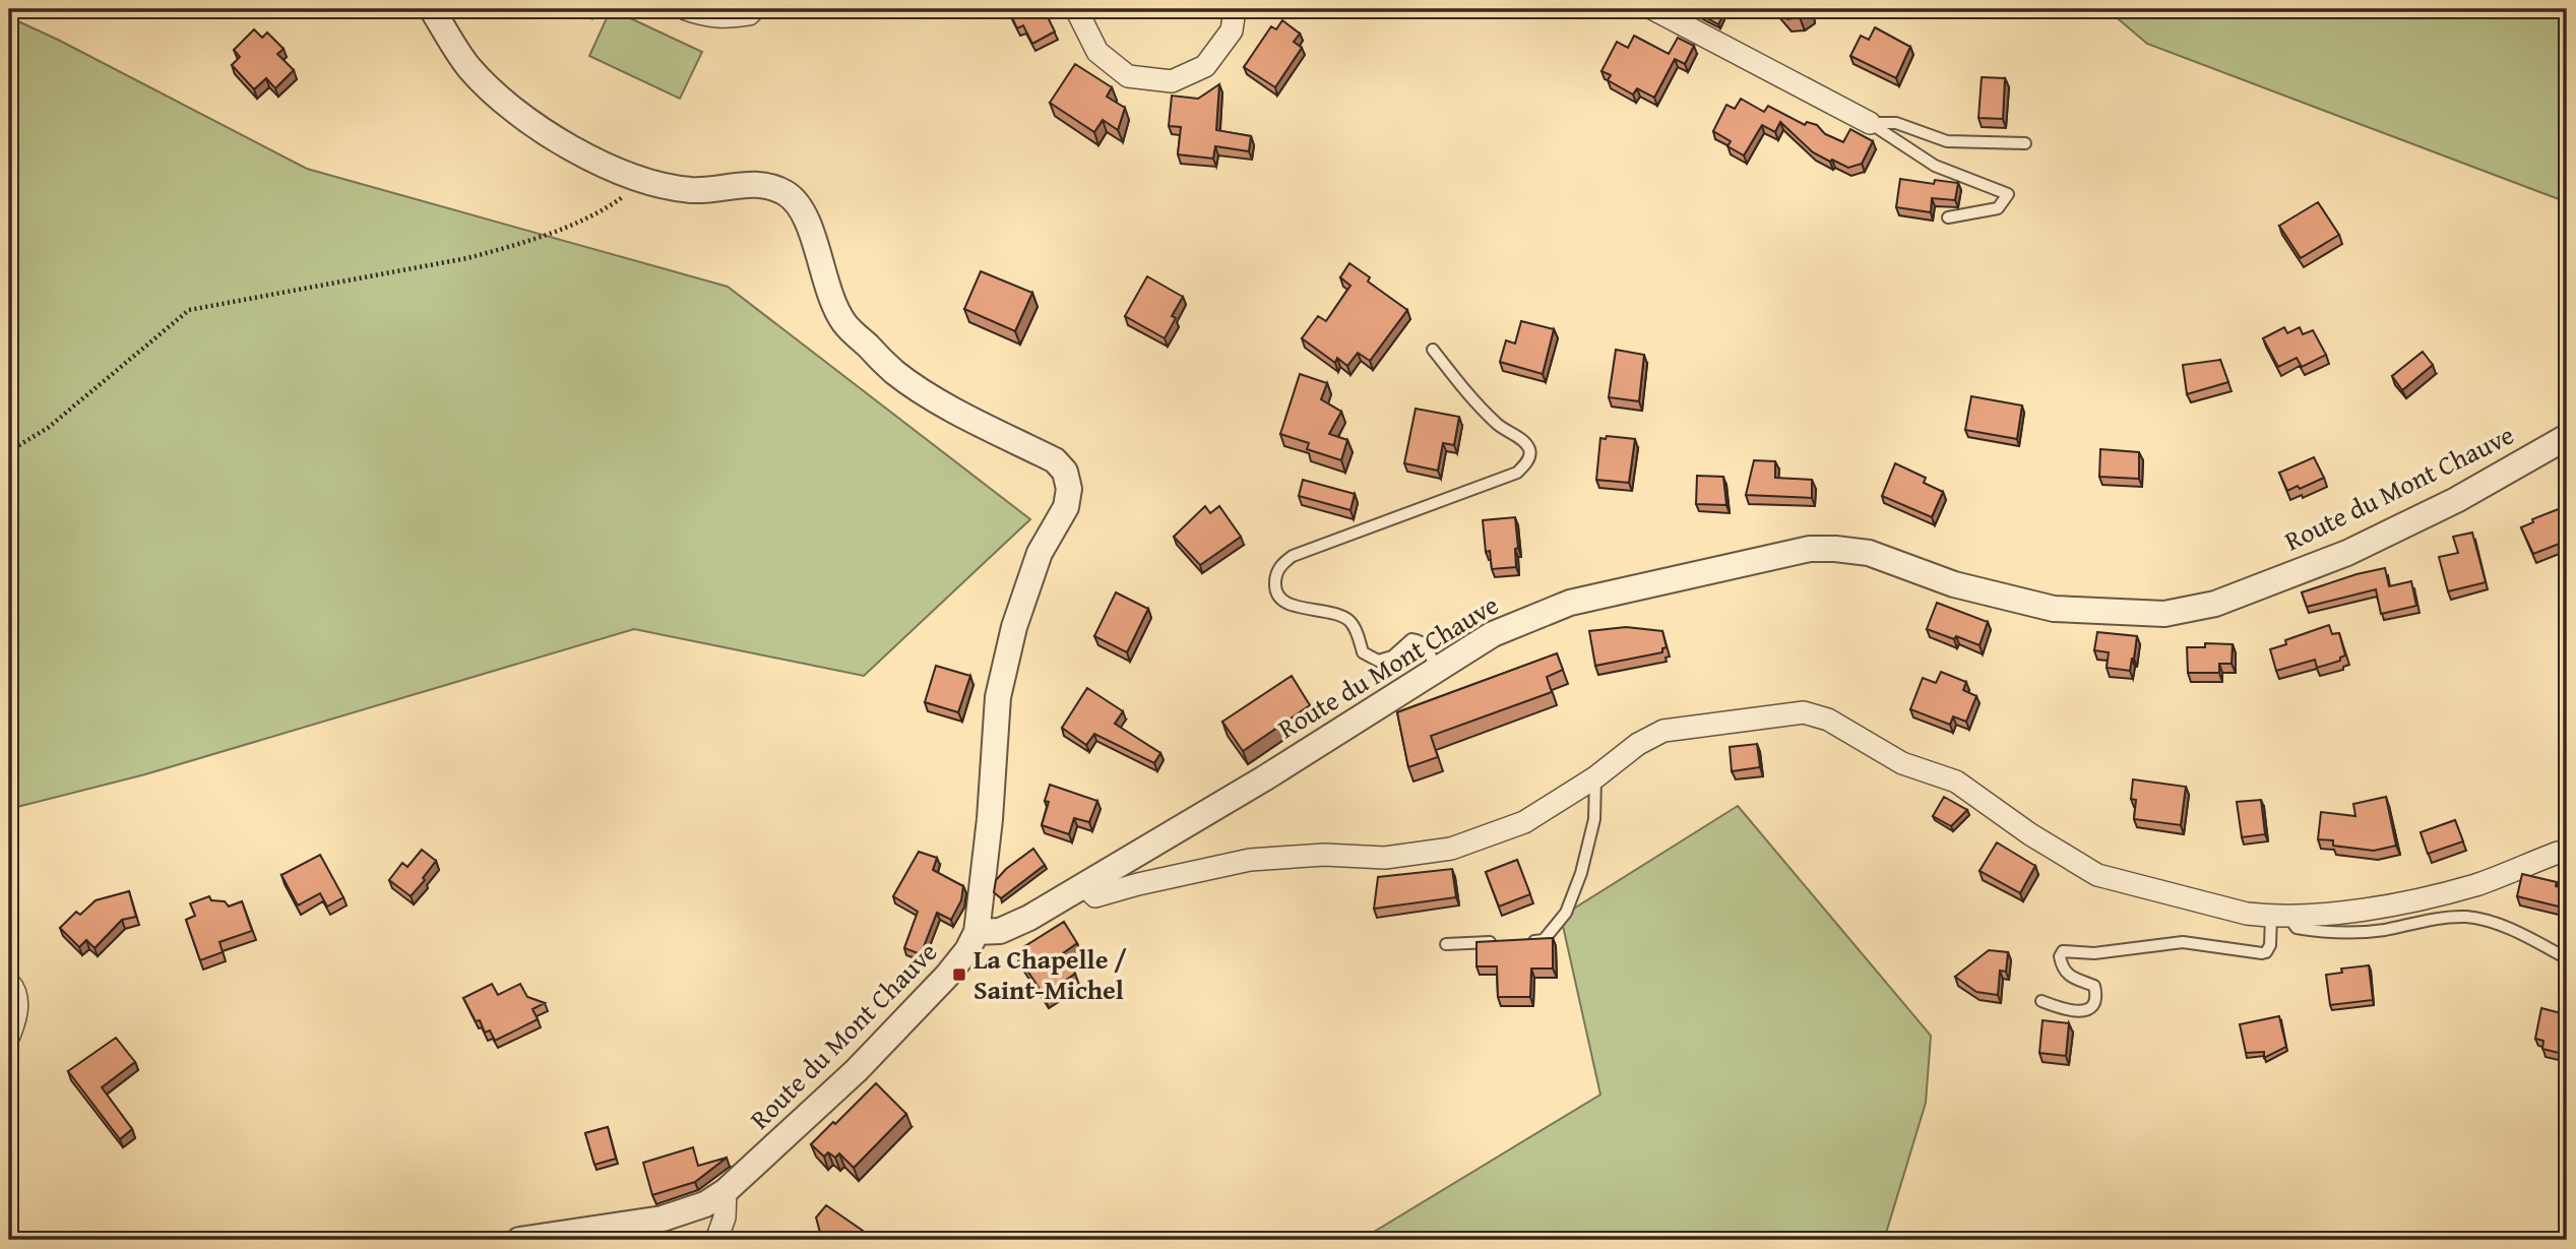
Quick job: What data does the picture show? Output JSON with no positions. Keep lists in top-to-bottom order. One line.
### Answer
{"streets":{"street":["Route du Mont Chauve"]},"places":{"transit":["La Chapelle / Saint-Michel"]}}
